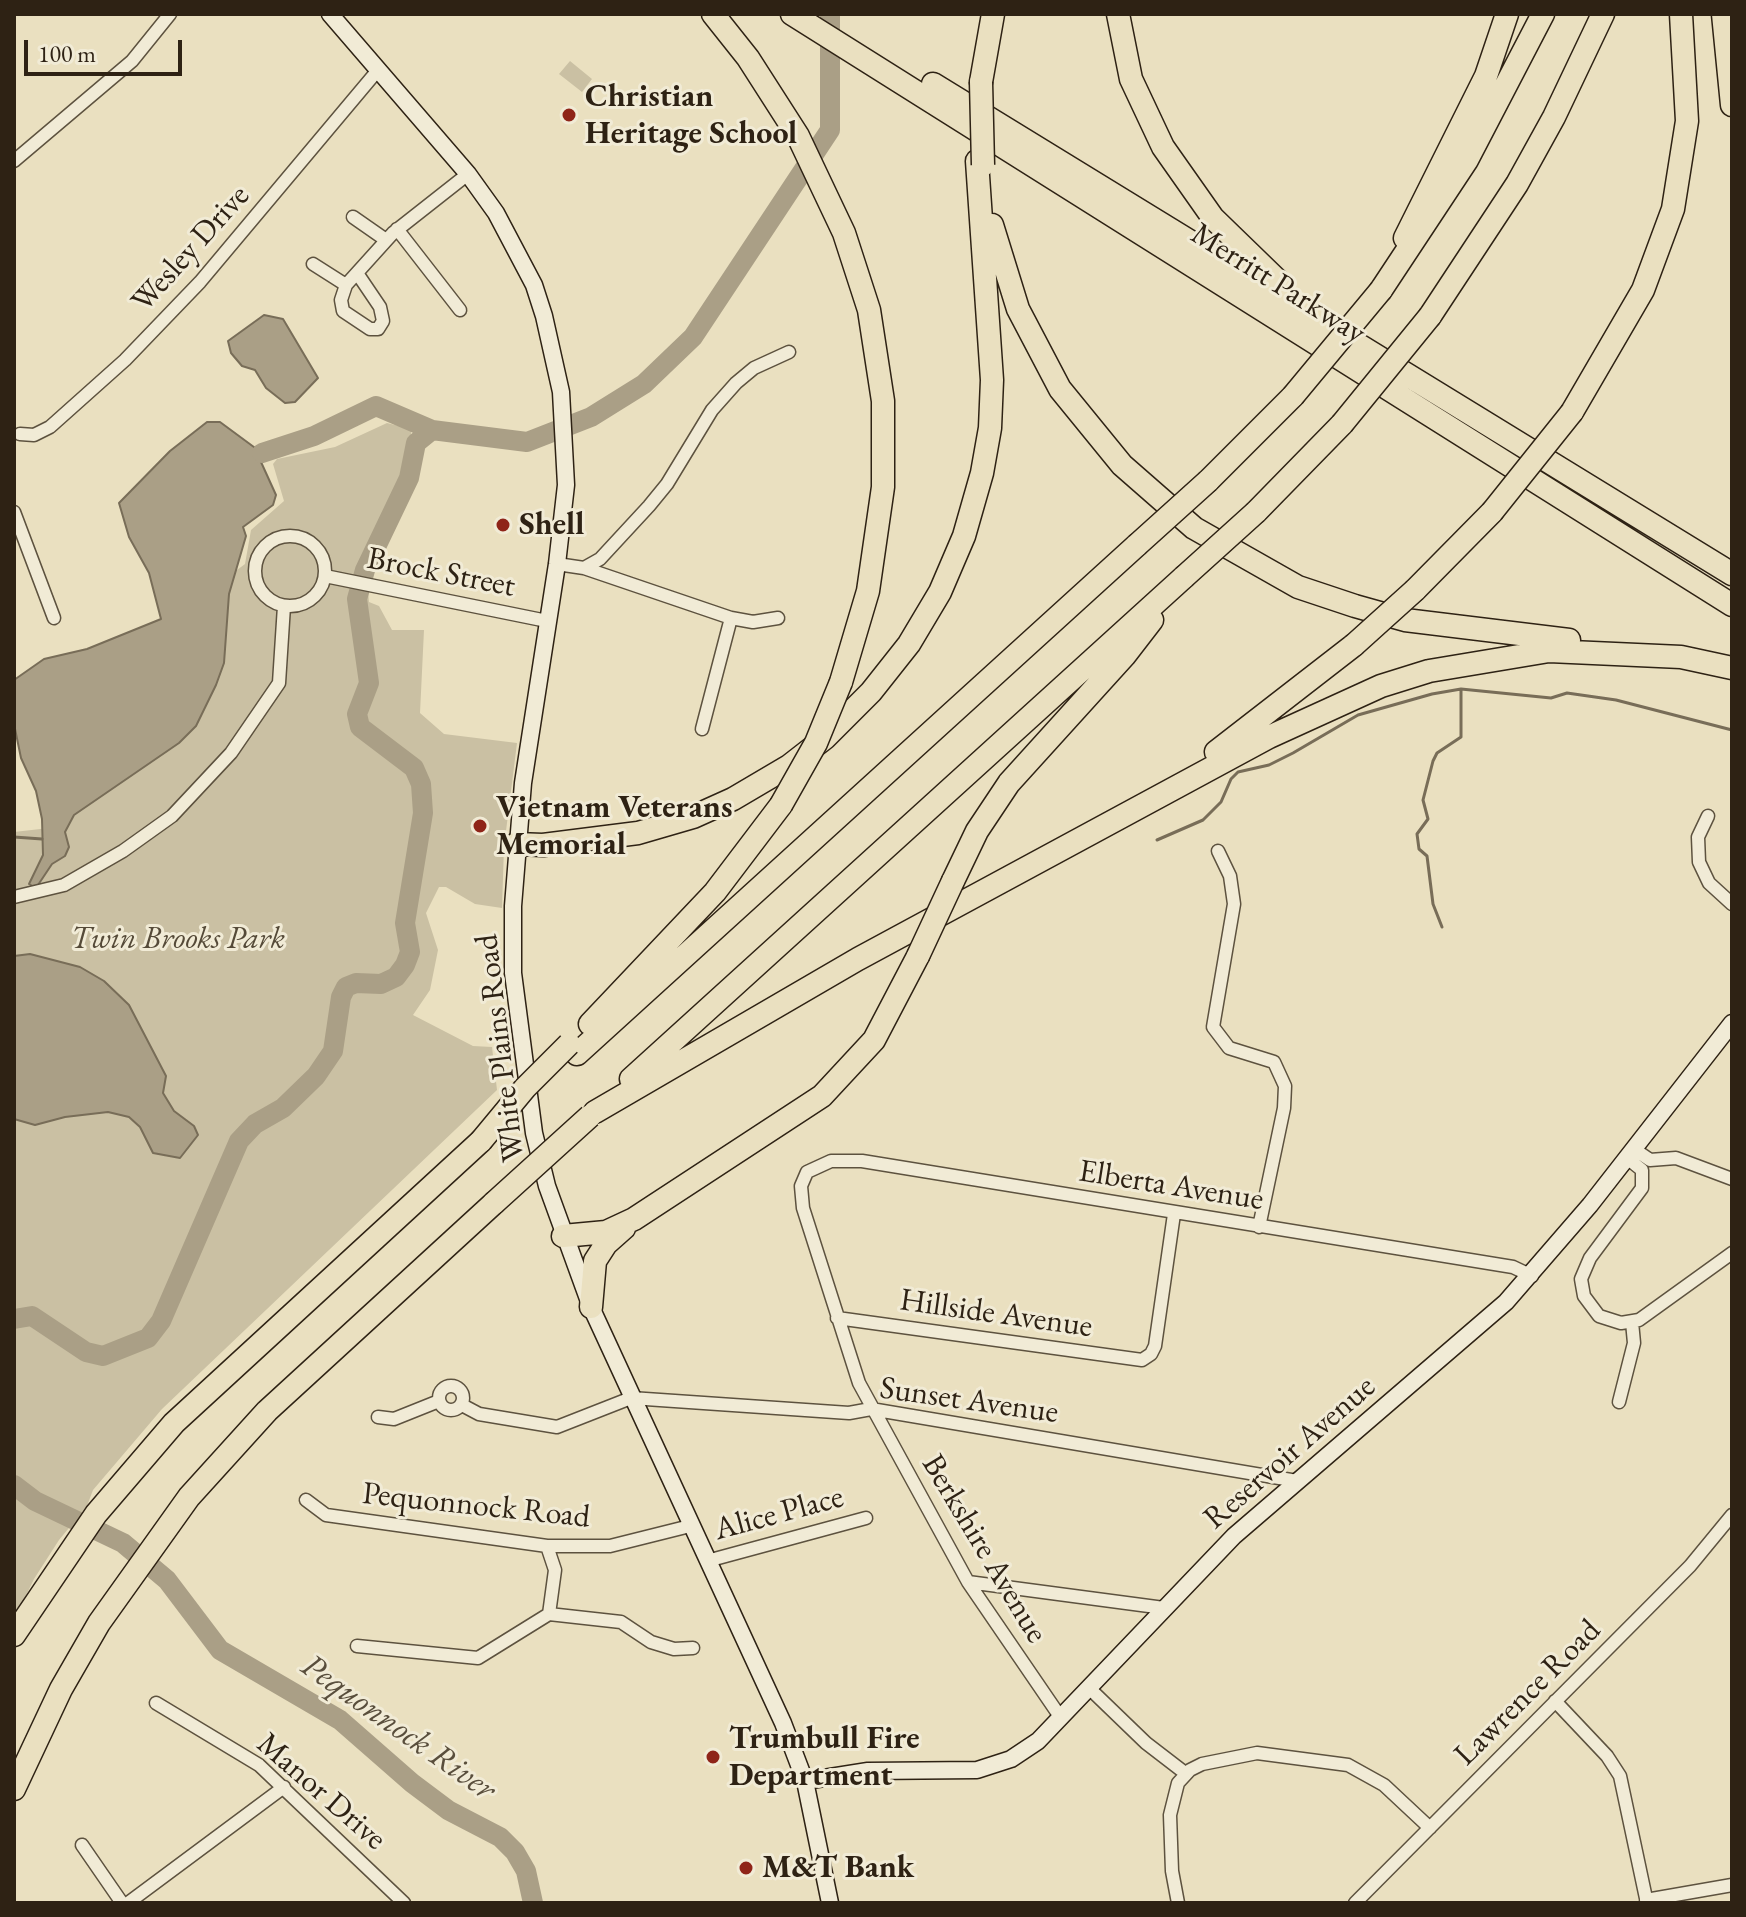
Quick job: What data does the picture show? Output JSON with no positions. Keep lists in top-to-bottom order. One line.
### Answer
{"streets":{"highway":["Merritt Parkway"],"main road":["White Plains Road","Reservoir Avenue"],"street":["Wesley Drive","Brock Street","Elberta Avenue","Hillside Avenue","Sunset Avenue","Pequonnock Road","Alice Place","Berkshire Avenue","Lawrence Road","Manor Drive"]},"crossings":[["Wesley Drive","White Plains Road"],["Brock Street","White Plains Road"],["White Plains Road","Sunset Avenue"],["White Plains Road","Reservoir Avenue"],["White Plains Road","Pequonnock Road"],["White Plains Road","Alice Place"],["Elberta Avenue","Hillside Avenue"],["Elberta Avenue","Reservoir Avenue"],["Elberta Avenue","Berkshire Avenue"],["Hillside Avenue","Berkshire Avenue"],["Sunset Avenue","Reservoir Avenue"],["Sunset Avenue","Berkshire Avenue"],["Reservoir Avenue","Berkshire Avenue"]],"water":["Pequonnock River"],"parks":["Twin Brooks Park"],"places":["Christian Heritage School","Shell","Vietnam Veterans Memorial","Trumbull Fire Department","M&T Bank"],"scale_bar":"100 m"}
